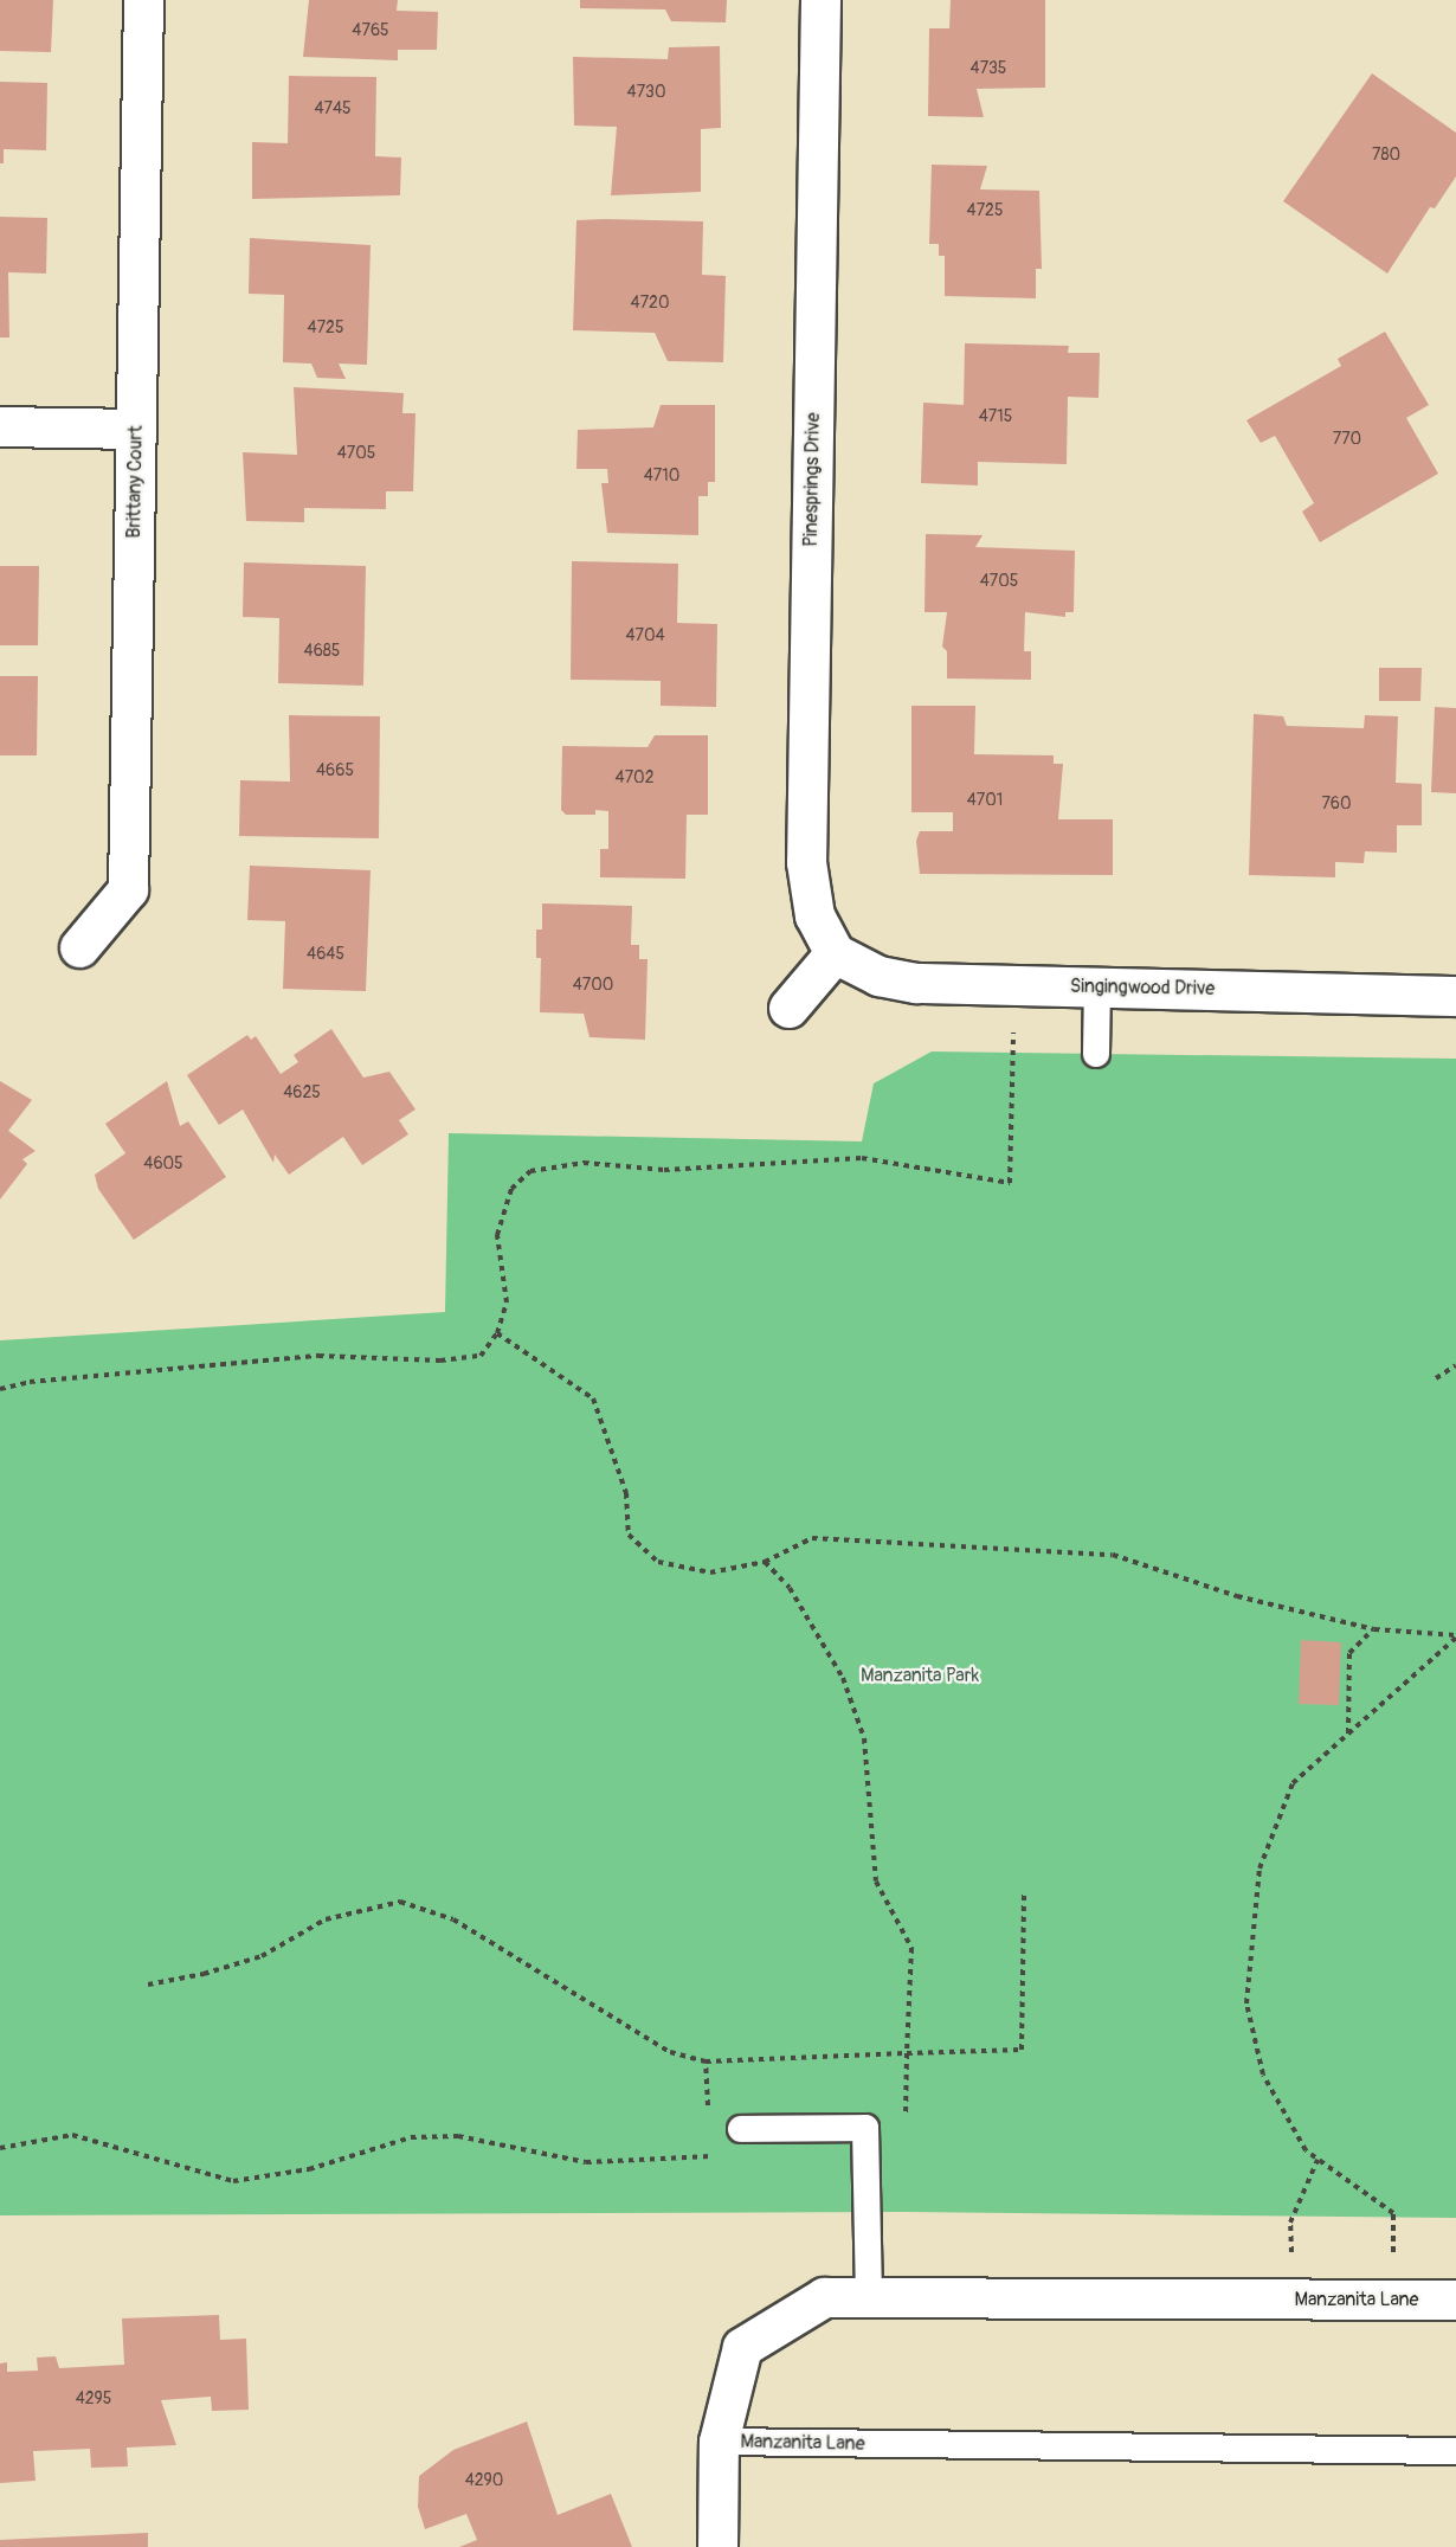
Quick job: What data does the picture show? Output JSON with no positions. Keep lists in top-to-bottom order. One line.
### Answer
{"streets":{"street":["Pinesprings Drive","Brittany Court","Singingwood Drive","Manzanita Lane"]},"crossings":[["Pinesprings Drive","Singingwood Drive"]],"parks":["Manzanita Park"],"house_numbers":["4765","4735","4730","4745","780","4725","4720","4725","4715","770","4705","4710","4705","4704","4685","4665","4702","4701","760","4645","4700","4625","4605","4295","4290"]}
